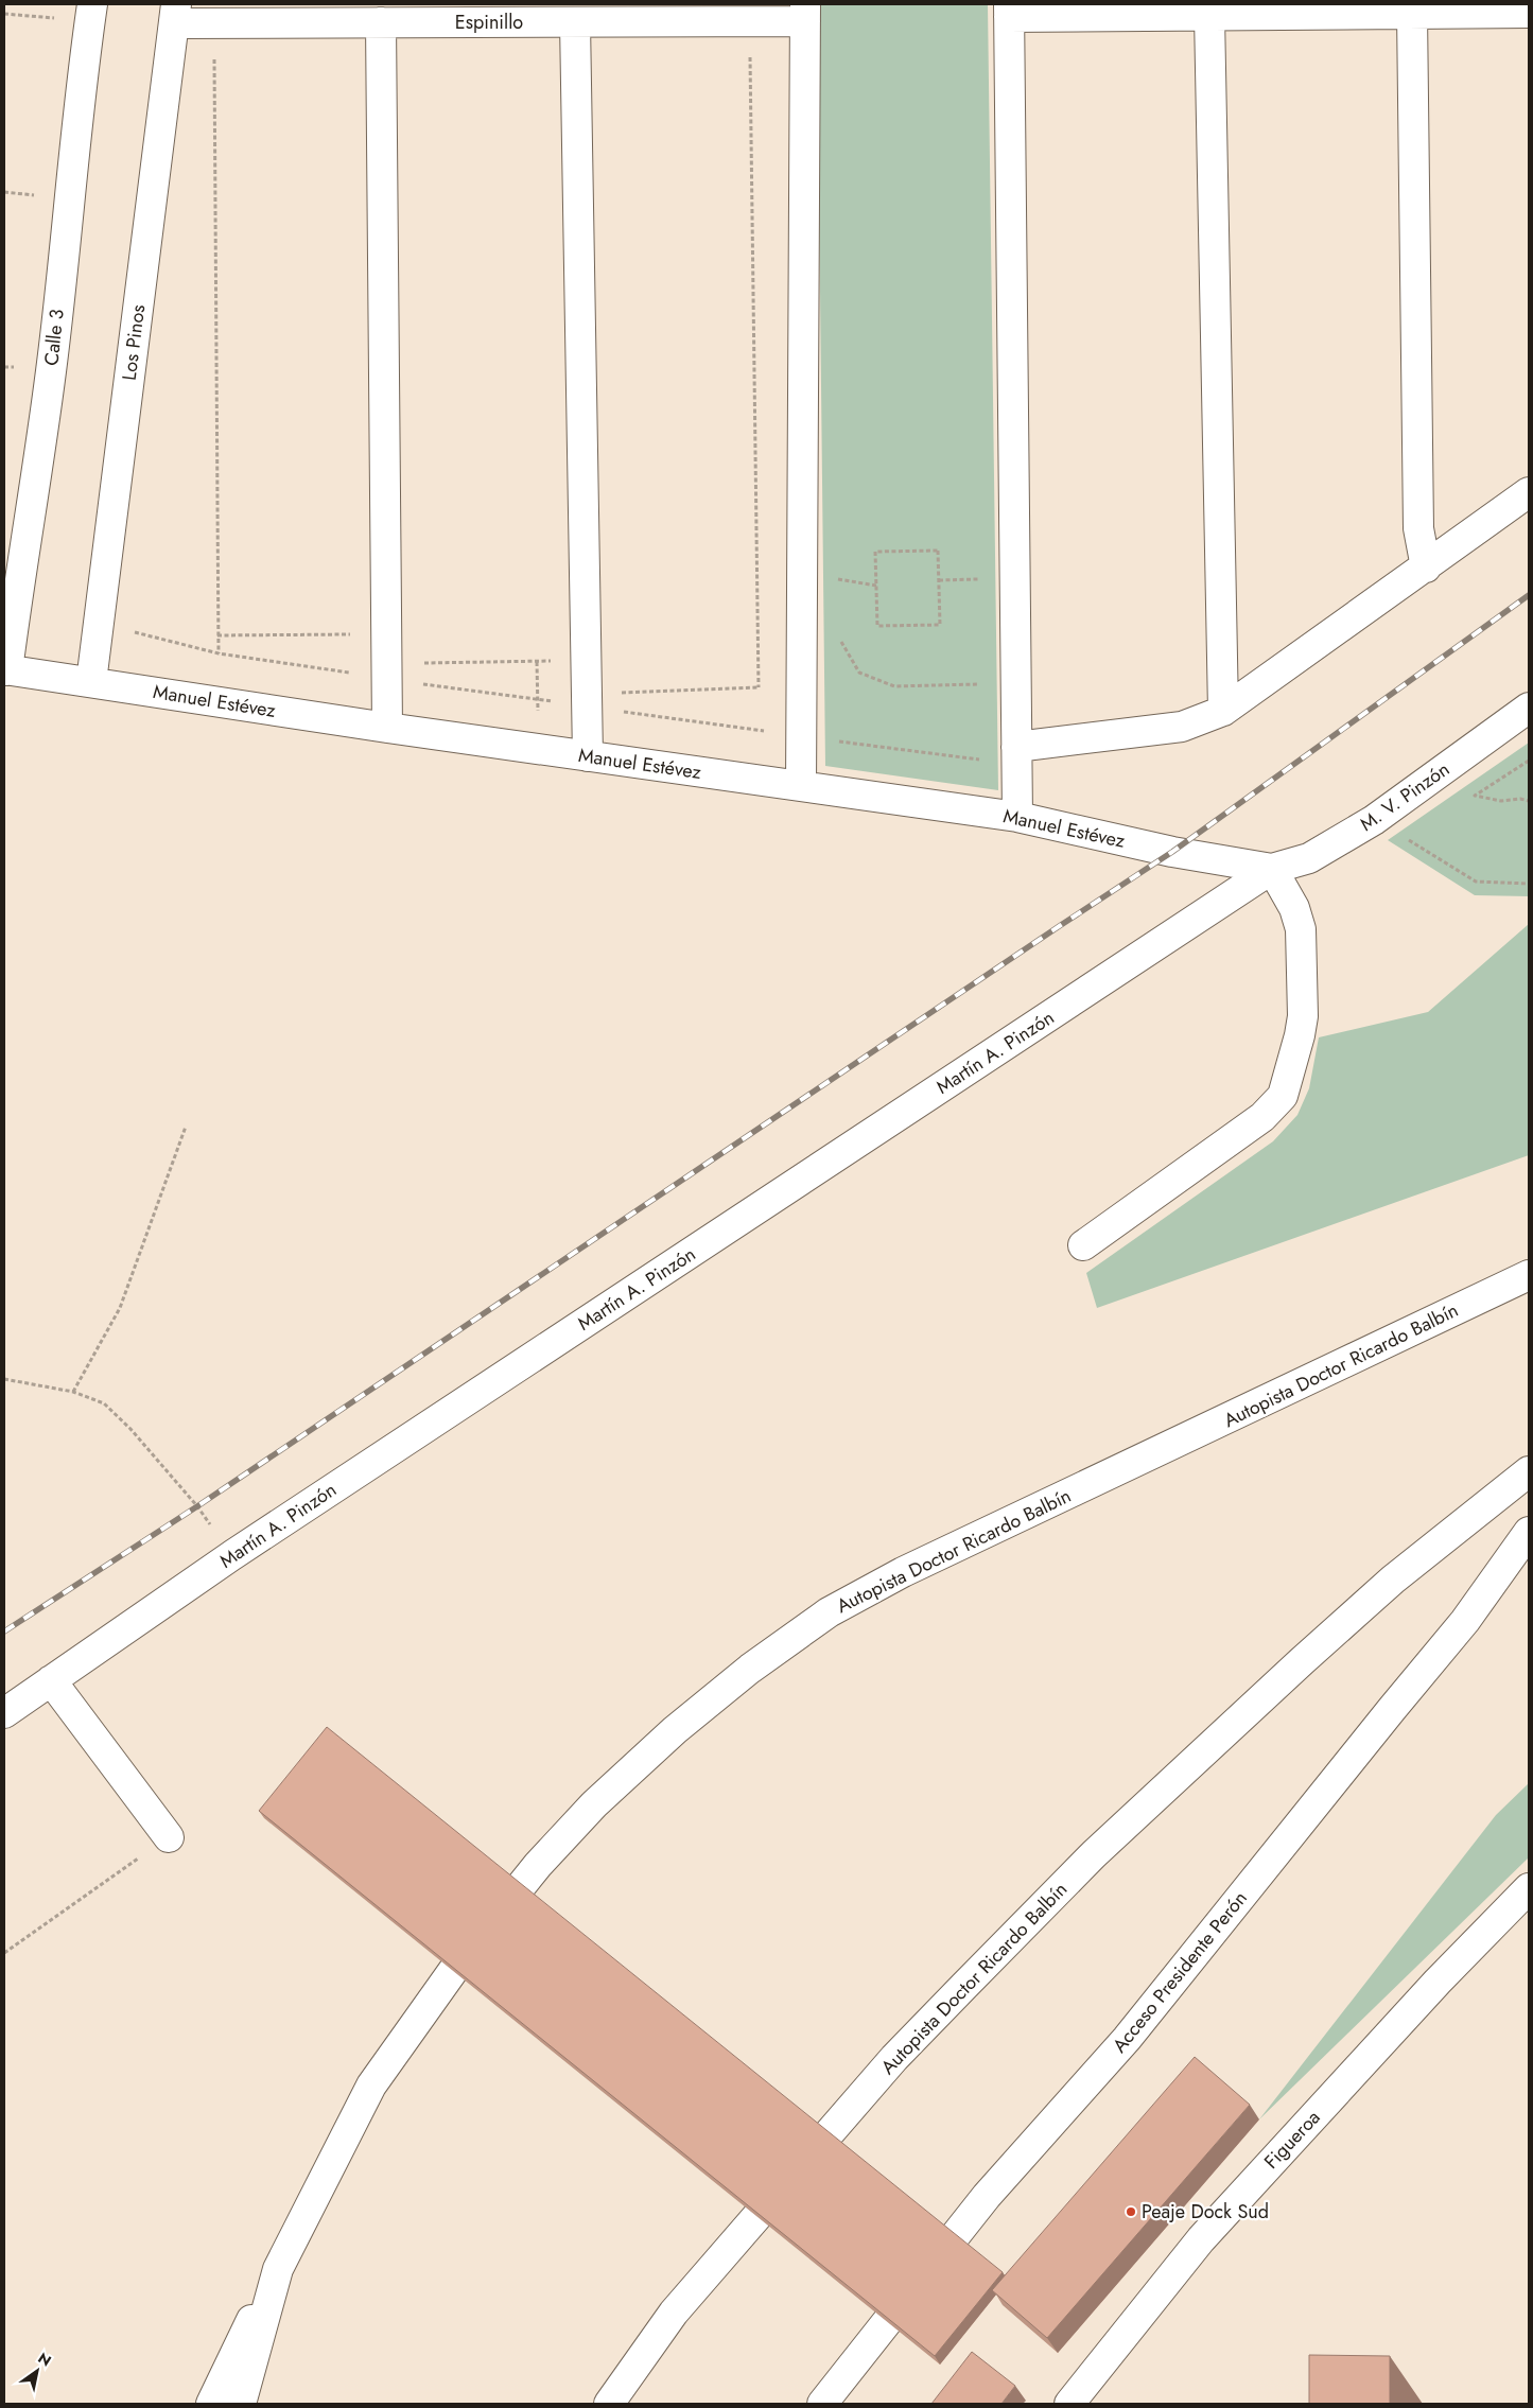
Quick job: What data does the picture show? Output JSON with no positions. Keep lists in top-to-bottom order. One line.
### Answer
{"streets":{"main road":["Espinillo","Calle 3","Los Pinos","Manuel Estévez","M. V. Pinzón","Martín A. Pinzón","Autopista Doctor Ricardo Balbín","Acceso Presidente Perón","Figueroa"]},"crossings":[["Espinillo","Los Pinos"],["Calle 3","Manuel Estévez"],["Los Pinos","Manuel Estévez"],["Manuel Estévez","M. V. Pinzón"],["Manuel Estévez","Martín A. Pinzón"],["M. V. Pinzón","Martín A. Pinzón"]],"places":["Peaje Dock Sud"],"north":"top right"}
